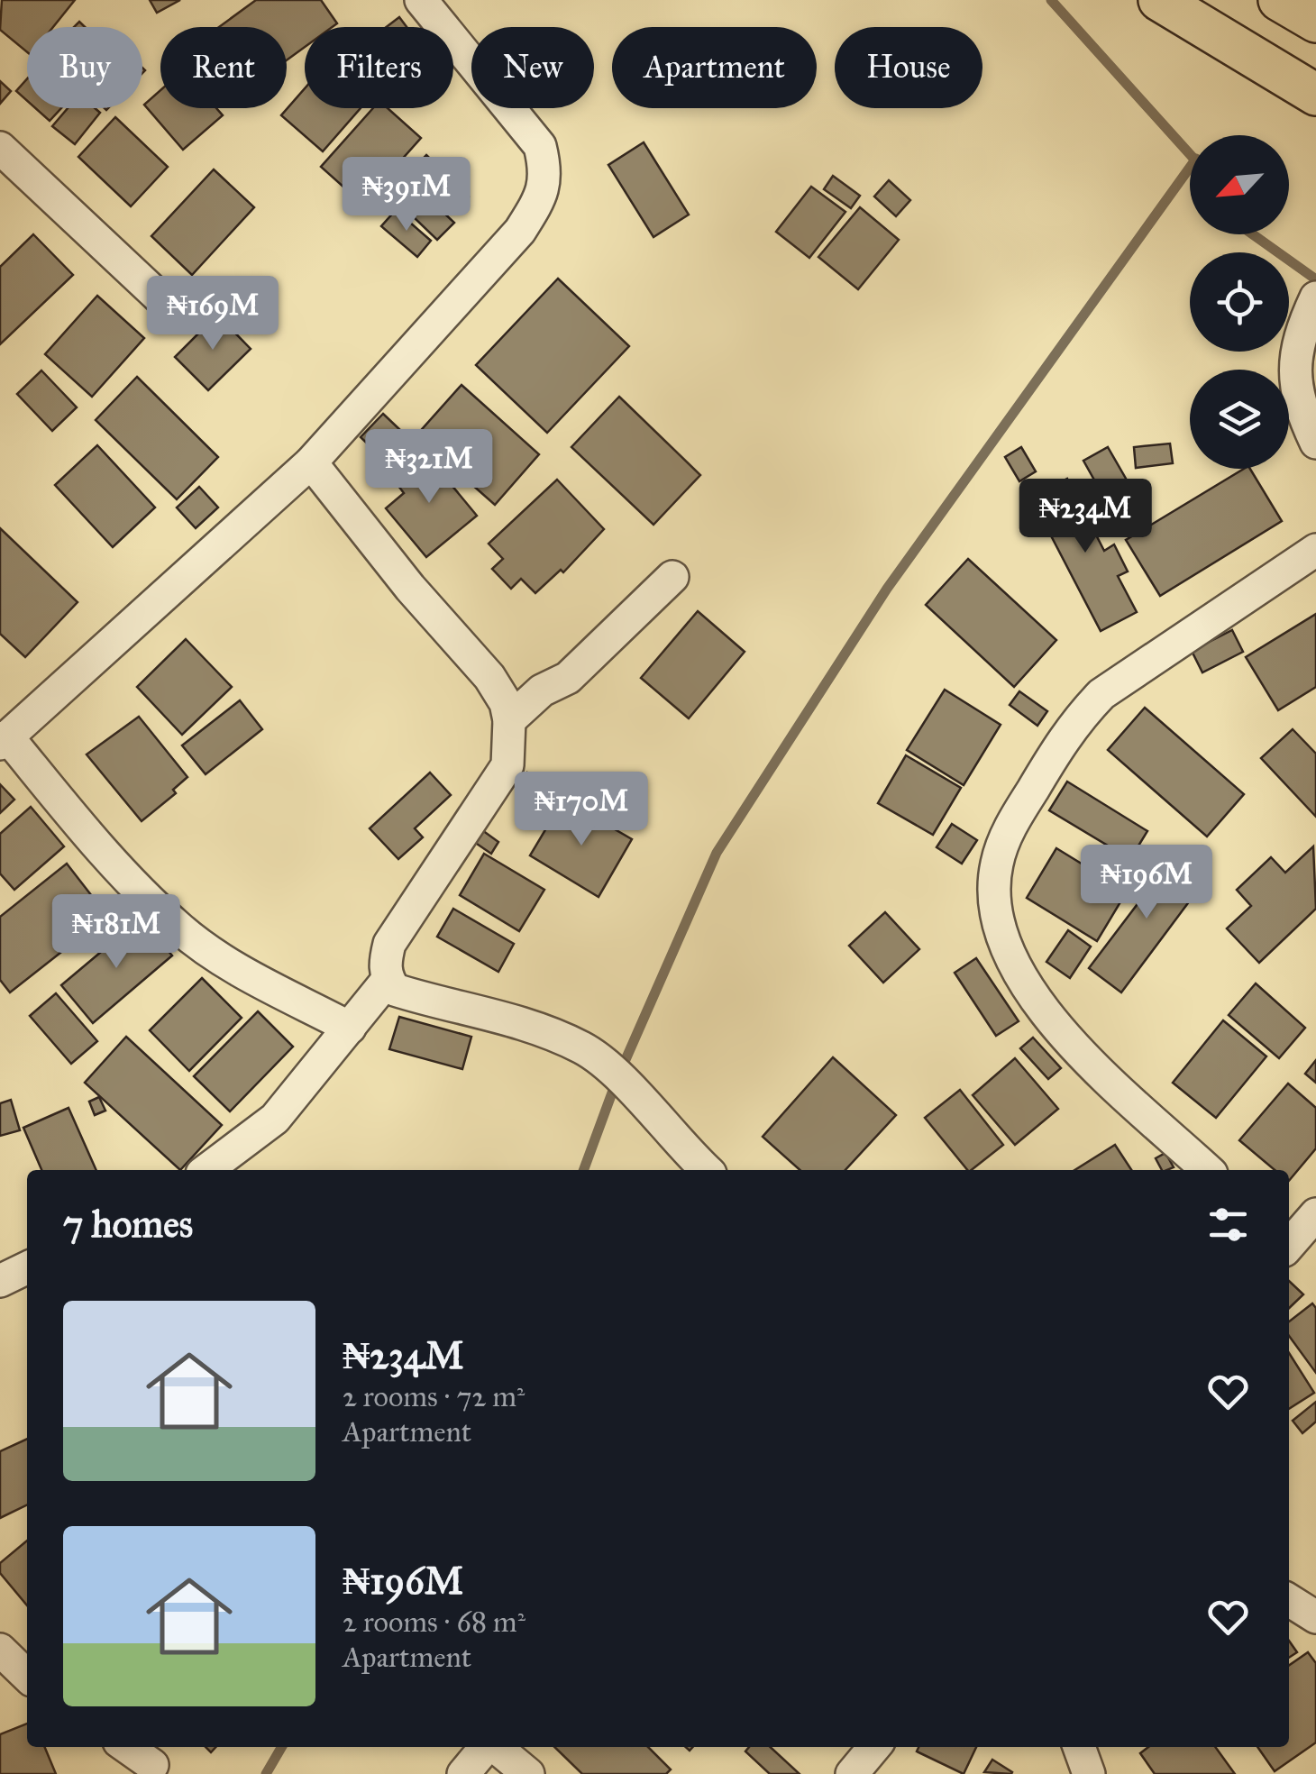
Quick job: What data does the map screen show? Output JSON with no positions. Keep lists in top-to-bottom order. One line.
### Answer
{"north":"bottom left","page":{"chip":["Buy","Rent","Filters","New","Apartment","House"],"price":["₦391M","₦169M","₦321M","₦234M","₦170M","₦196M","₦181M"],"heading":"7 homes","list":[{"name":"₦234M","note":"2 rooms · 72 m² · Apartment"},{"name":"₦196M","note":"2 rooms · 68 m² · Apartment"}]}}
